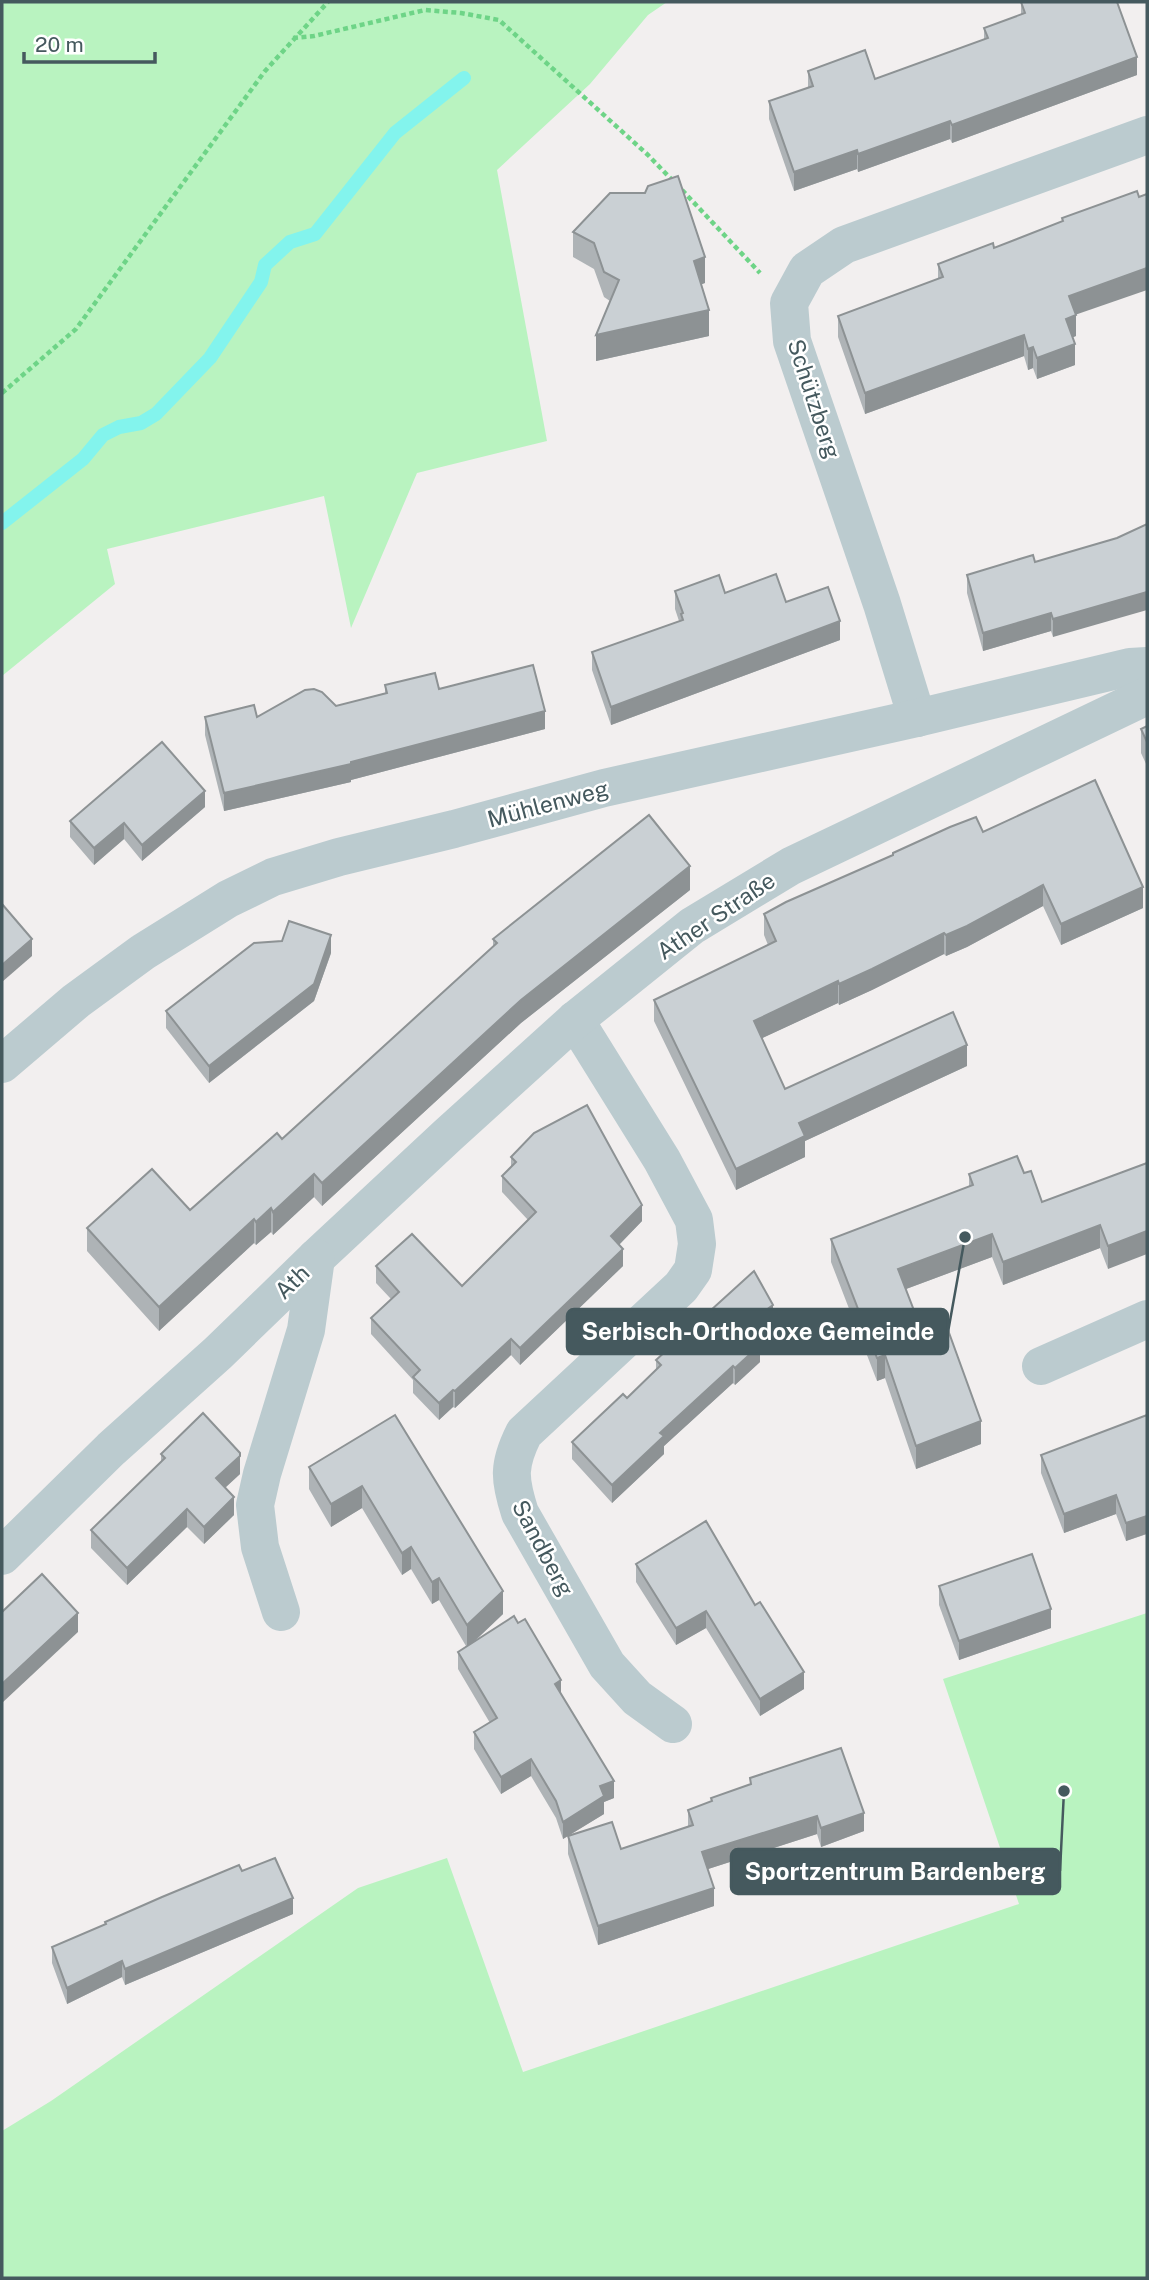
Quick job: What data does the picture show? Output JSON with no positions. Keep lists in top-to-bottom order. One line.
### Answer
{"streets":{"street":["Schützberg","Mühlenweg","Ather Straße","Ath","Sandberg"]},"crossings":[["Schützberg","Mühlenweg"],["Ather Straße","Ath"],["Ather Straße","Sandberg"]],"places":["Serbisch-Orthodoxe Gemeinde","Sportzentrum Bardenberg"],"scale_bar":"20 m"}
